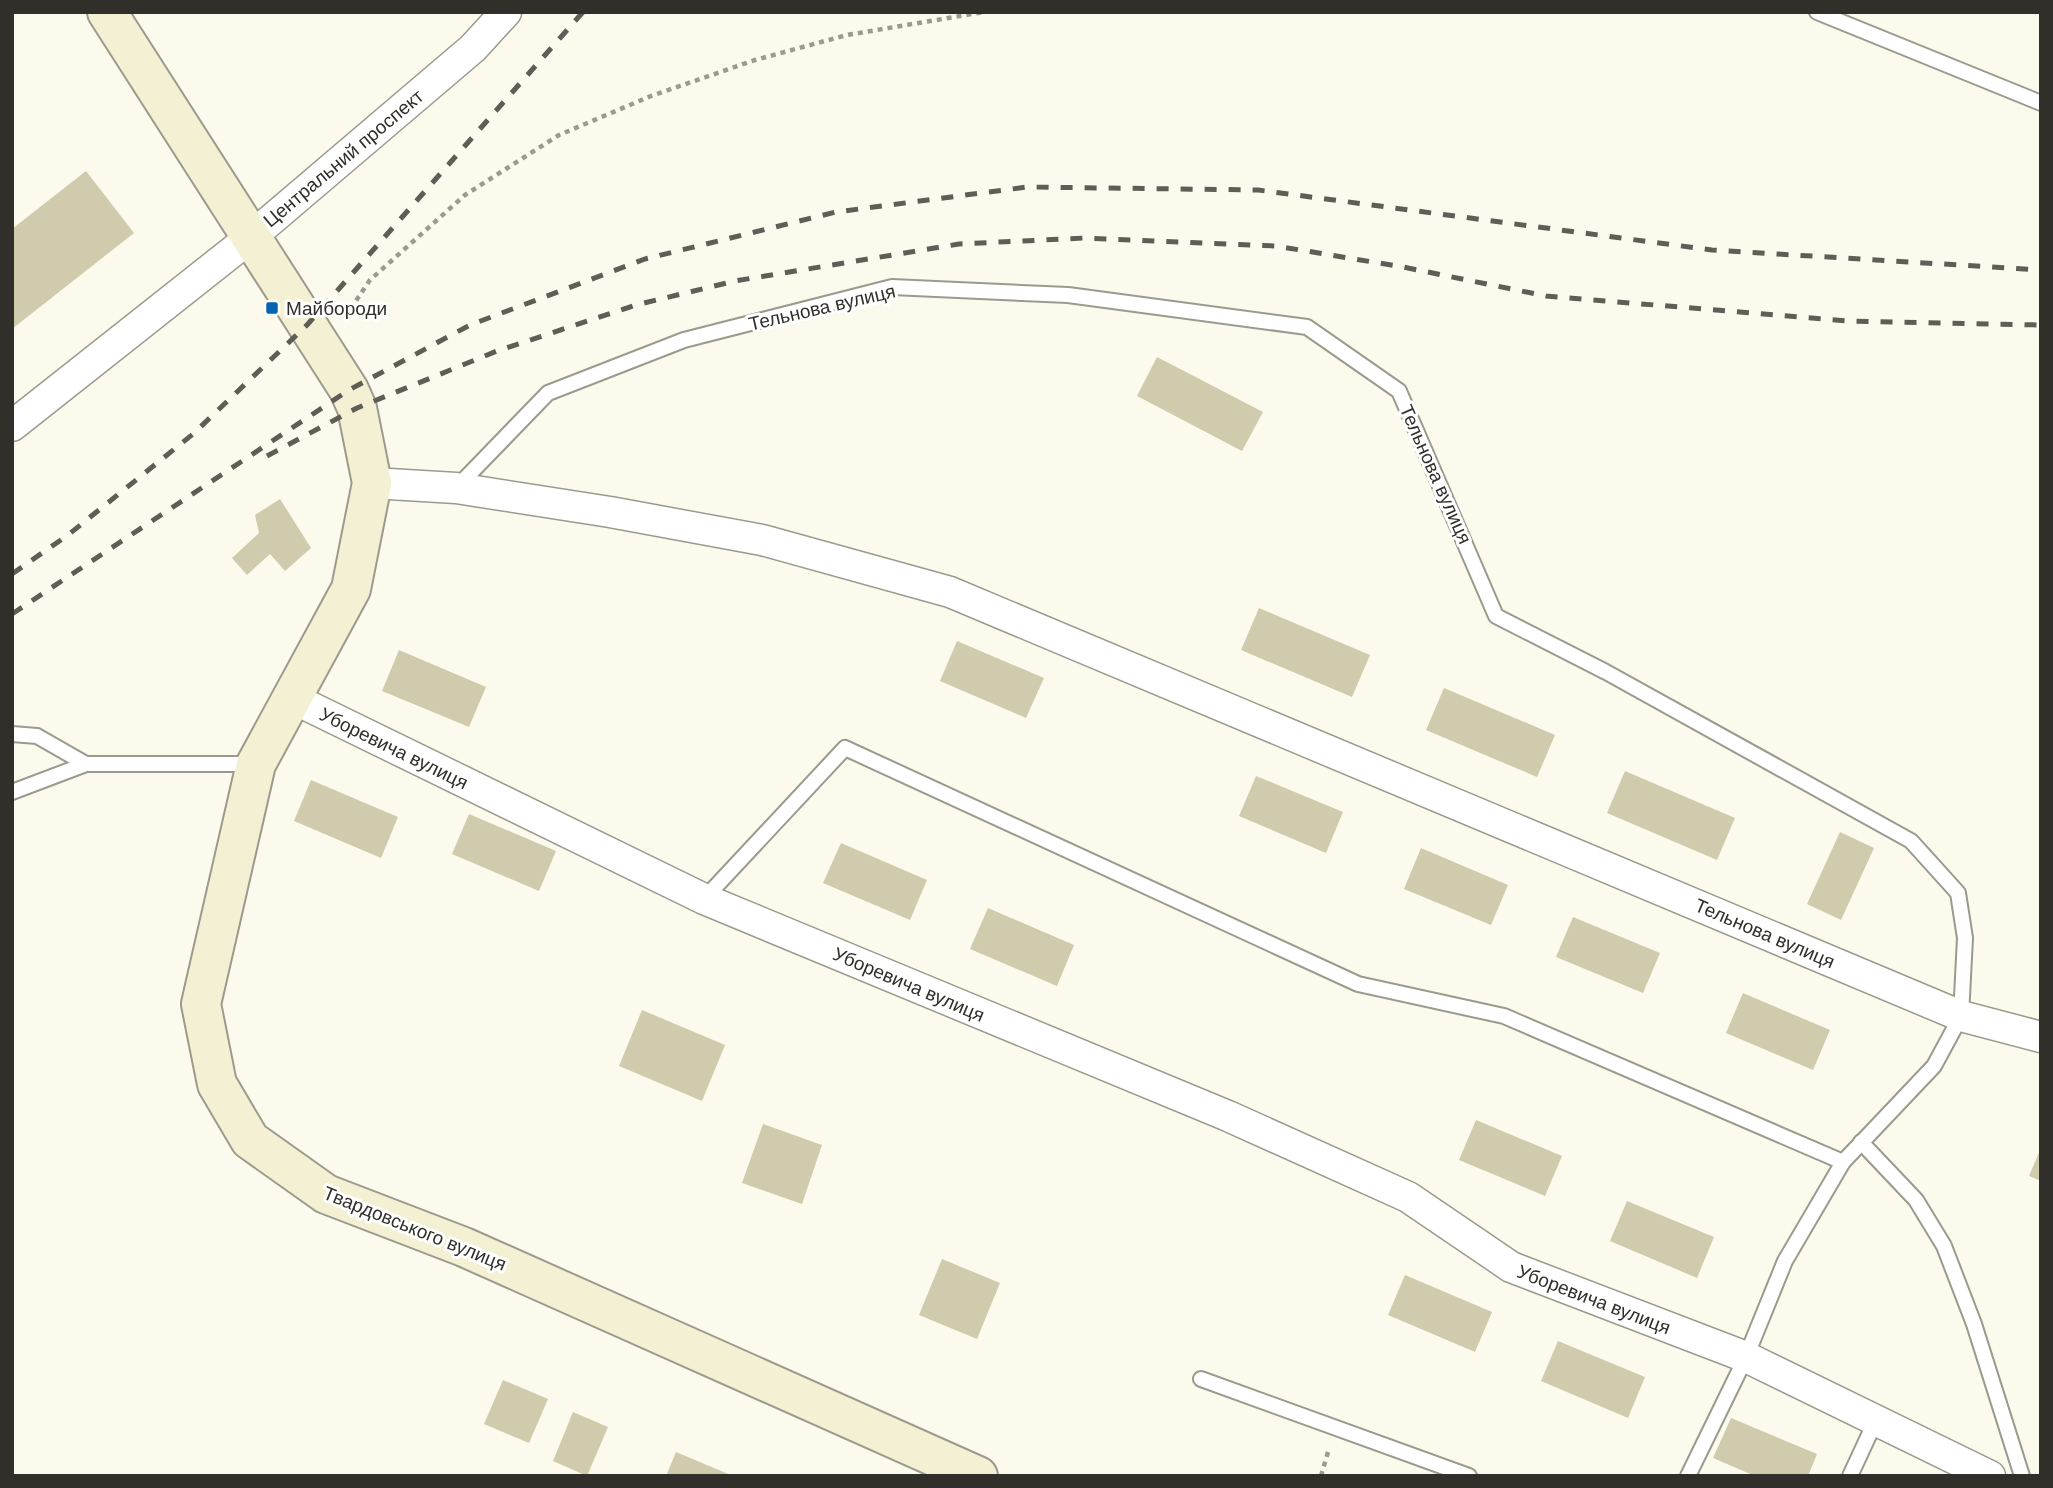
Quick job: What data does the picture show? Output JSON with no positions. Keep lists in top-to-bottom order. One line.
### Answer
{"streets":{"main road":["Центральний проспект","Твардовського вулиця"],"street":["Тельнова вулиця","Уборевича вулиця"]},"crossings":[["Уборевича вулиця","Твардовського вулиця"]],"places":{"transit":["Майбороди"]}}
